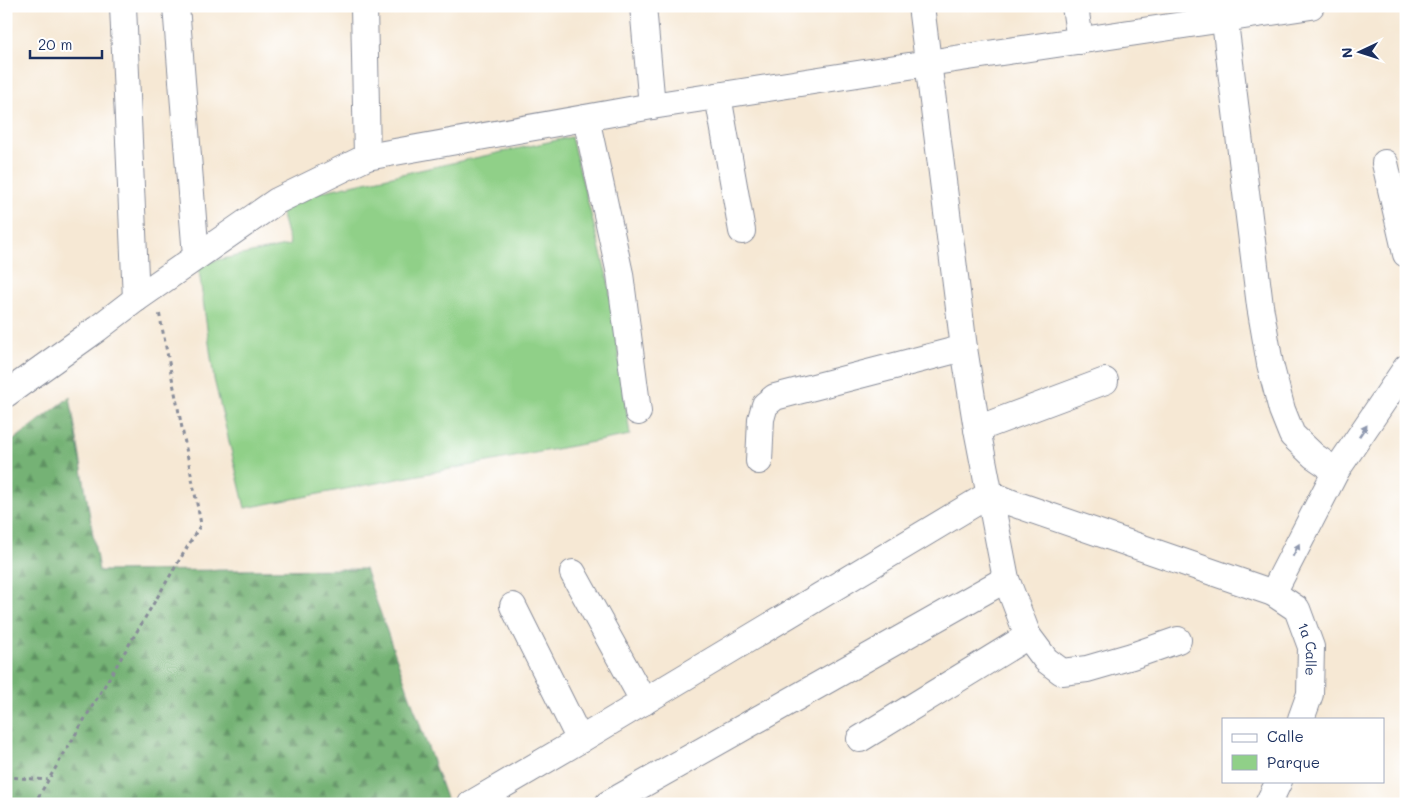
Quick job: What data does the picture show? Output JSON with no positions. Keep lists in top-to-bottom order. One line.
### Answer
{"streets":{"street":["1a Calle"]},"legend":["Calle","Parque"],"scale_bar":"20 m","north":"left"}
